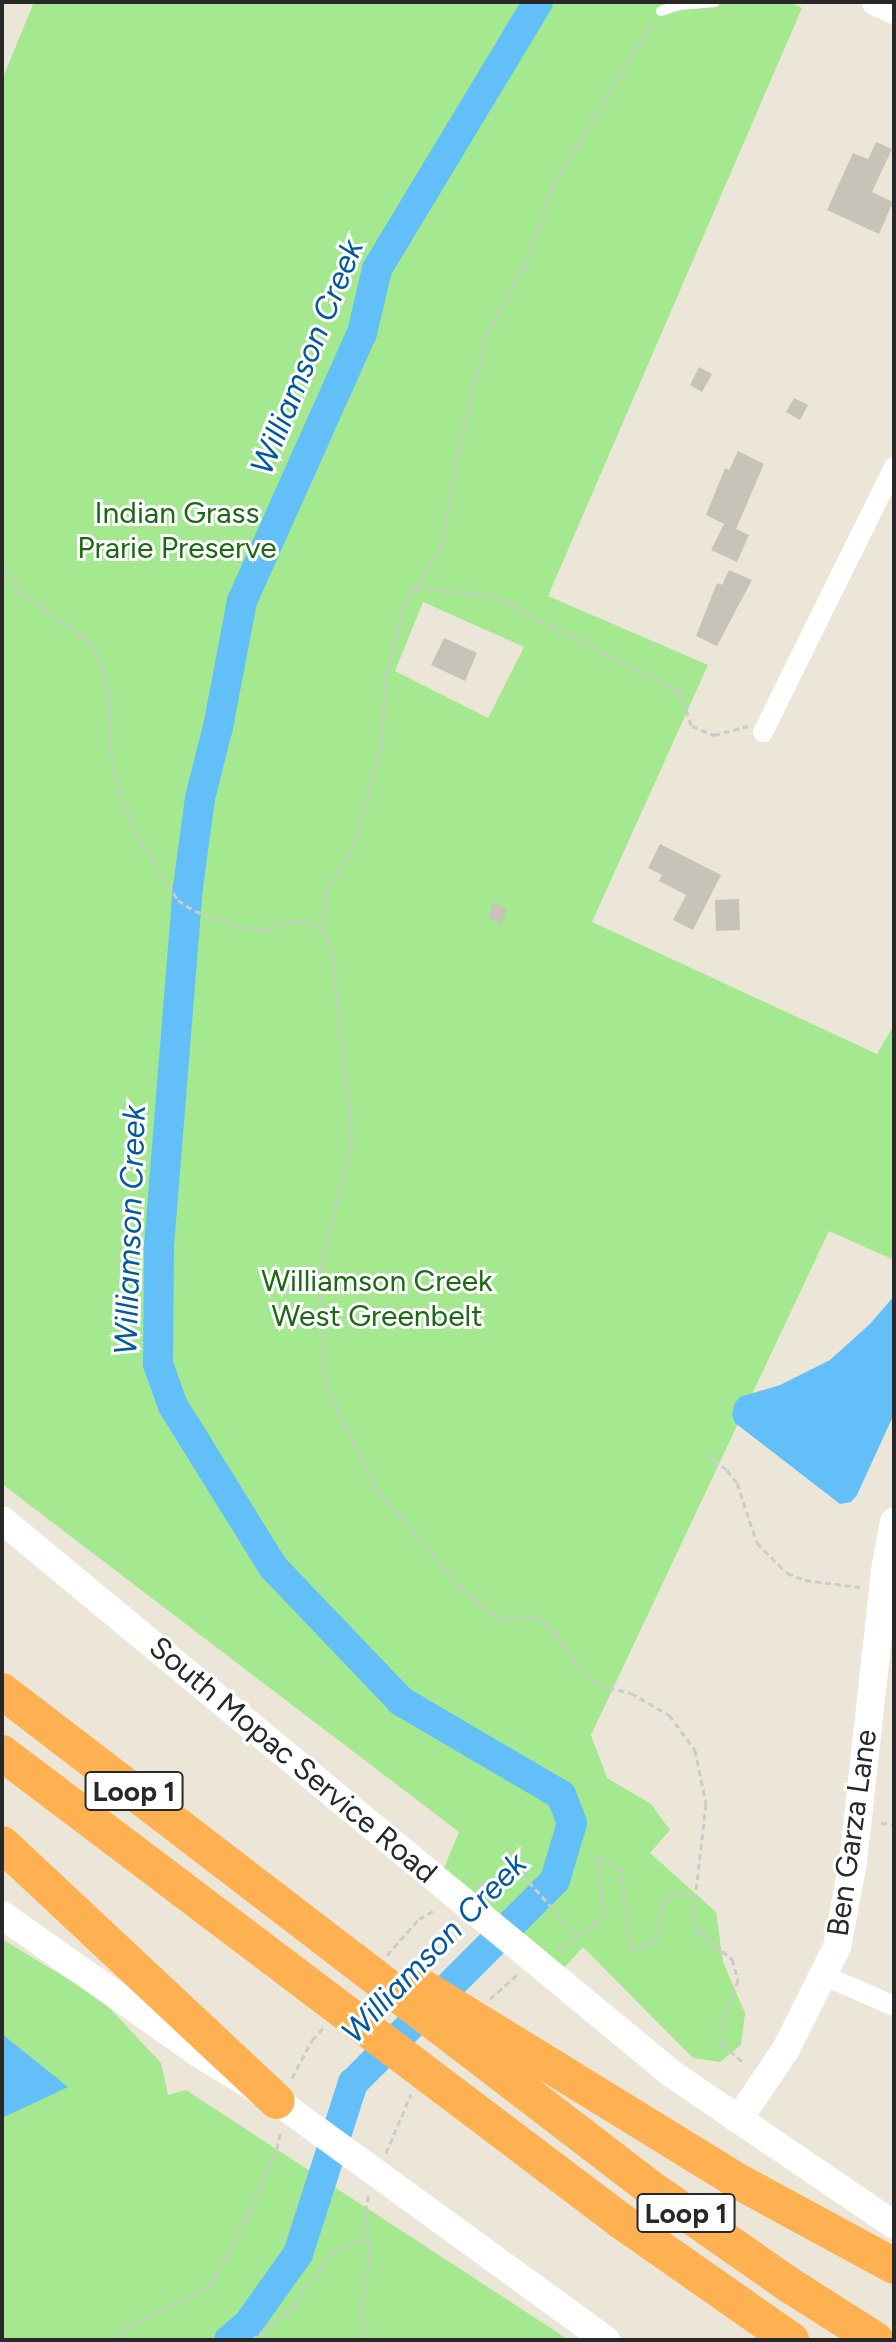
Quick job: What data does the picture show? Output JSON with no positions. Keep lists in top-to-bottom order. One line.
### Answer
{"streets":{"highway":["Loop 1"],"main road":["South Mopac Service Road","Ben Garza Lane"]},"crossings":[["South Mopac Service Road","Ben Garza Lane"]],"water":["Williamson Creek"],"parks":["Indian Grass Prarie Preserve","Williamson Creek West Greenbelt"]}
